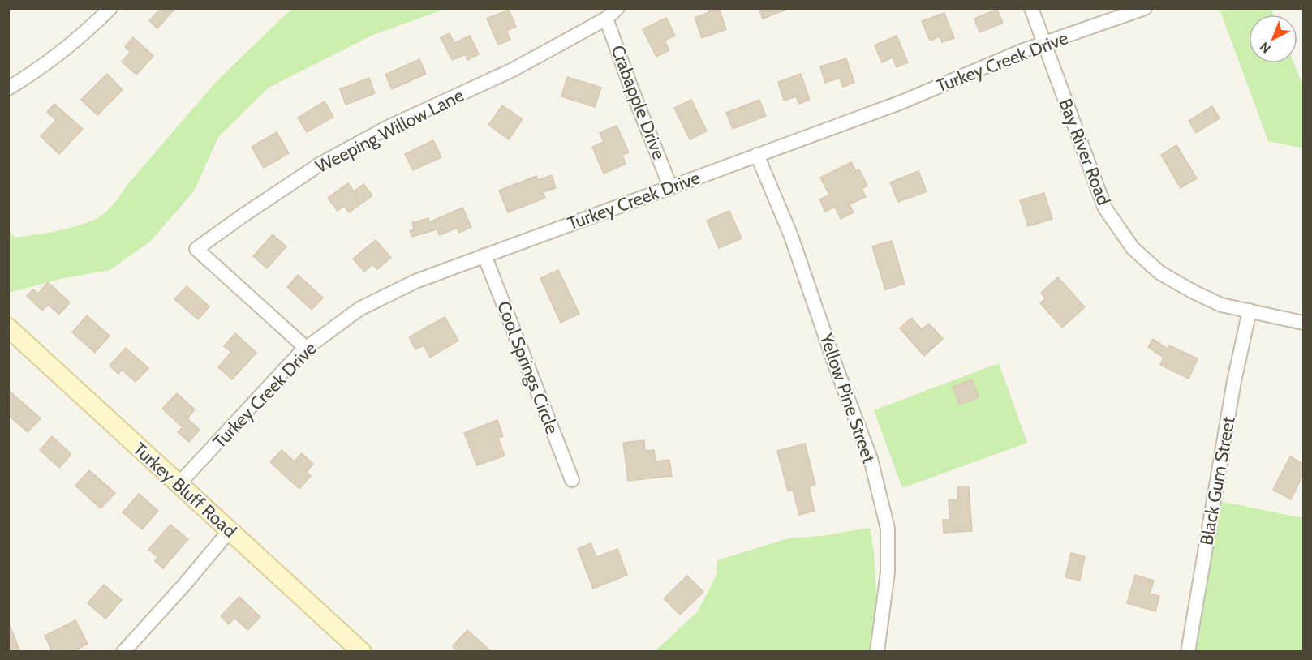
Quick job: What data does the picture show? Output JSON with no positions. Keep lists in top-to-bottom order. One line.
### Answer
{"streets":{"street":["Turkey Creek Drive","Crabapple Drive","Weeping Willow Lane","Bay River Road","Cool Springs Circle","Yellow Pine Street","Black Gum Street","Turkey Bluff Road"]},"crossings":[["Turkey Creek Drive","Crabapple Drive"],["Turkey Creek Drive","Weeping Willow Lane"],["Turkey Creek Drive","Bay River Road"],["Turkey Creek Drive","Cool Springs Circle"],["Turkey Creek Drive","Yellow Pine Street"],["Turkey Creek Drive","Turkey Bluff Road"],["Crabapple Drive","Weeping Willow Lane"],["Bay River Road","Black Gum Street"]],"north":"bottom left"}
